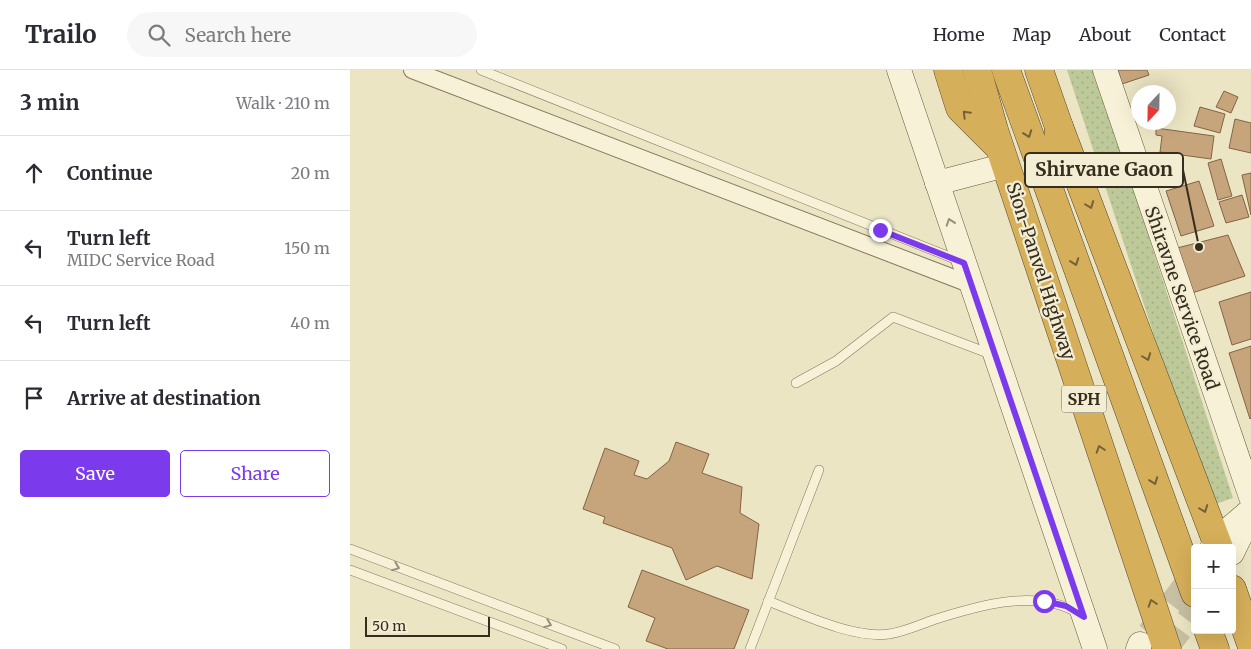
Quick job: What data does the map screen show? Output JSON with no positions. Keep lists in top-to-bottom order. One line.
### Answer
{"streets":{"highway":["Sion-Panvel Highway","SPH"],"street":["Shiravne Service Road"]},"crossings":[["Sion-Panvel Highway","SPH"]],"places":["Shirvane Gaon"],"scale_bar":"50 m","north":"bottom","page":{"header":"Trailo","search":"Search here","nav":["Home","Map","About","Contact"],"heading":["3 min","Walk · 210 m"],"list":[["Continue","20 m"],["Turn left","MIDC Service Road","150 m"],["Turn left","40 m"],"Arrive at destination"],"buttons":["Save","Share"],"map_buttons":["+","−"],"scale":"50 m"}}
